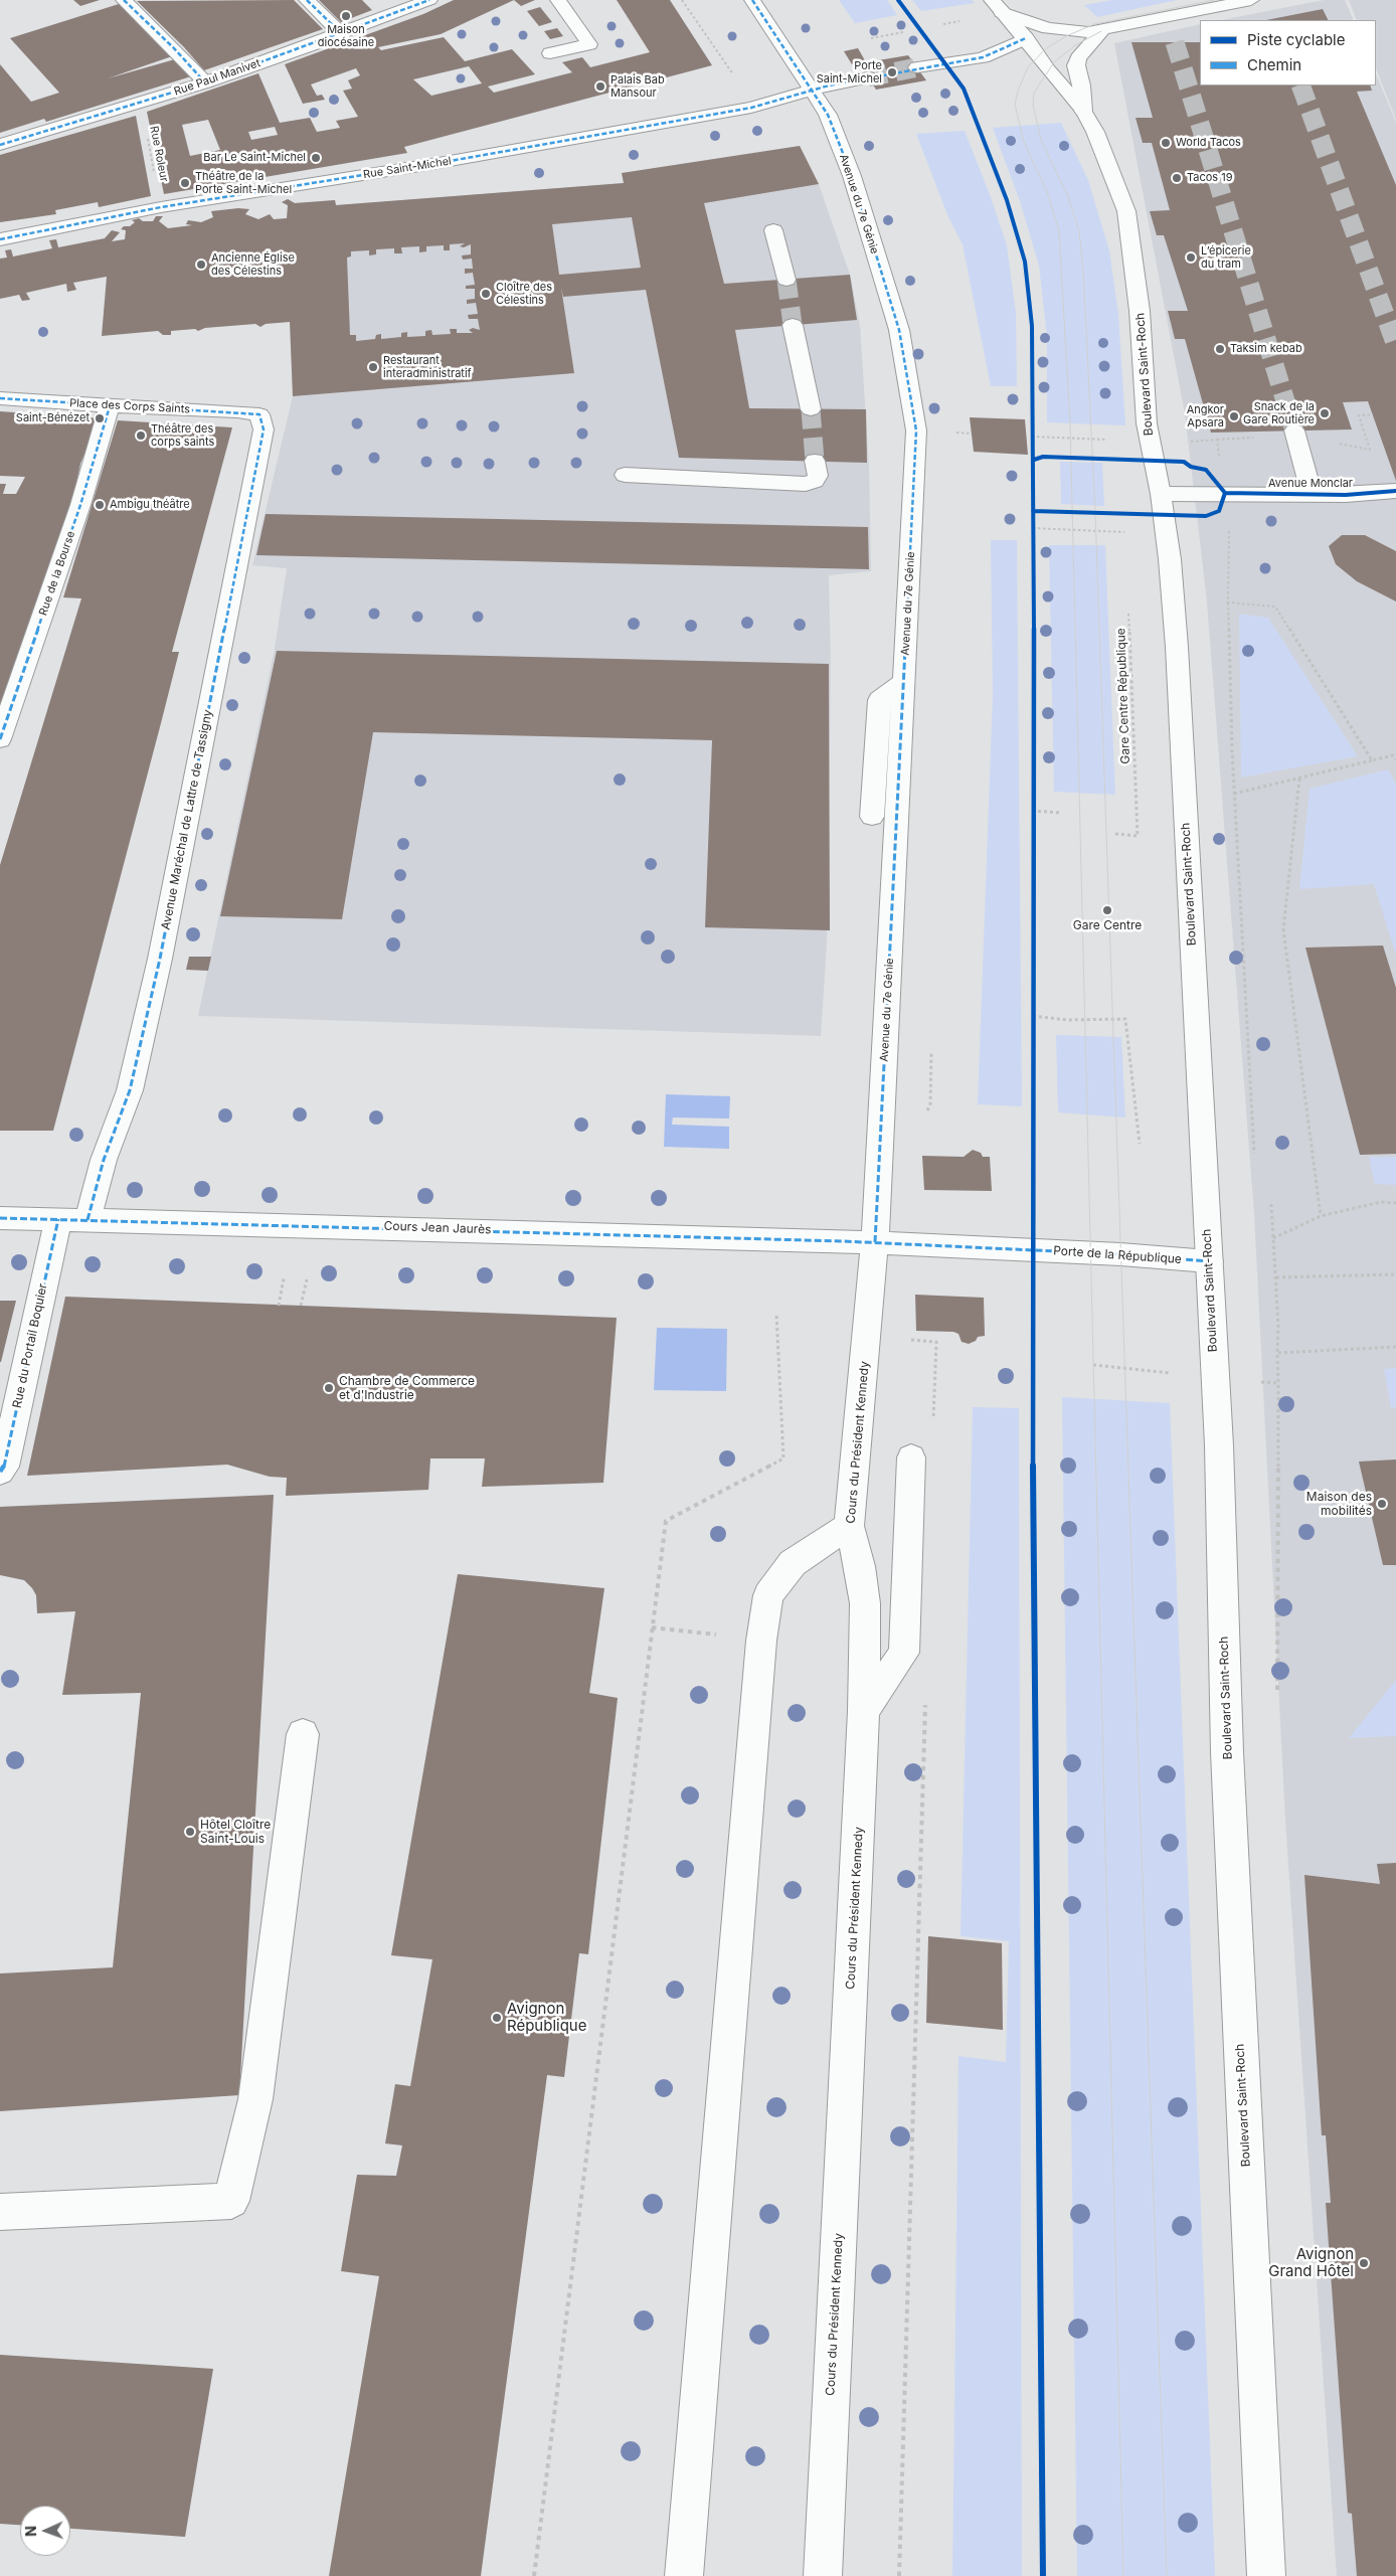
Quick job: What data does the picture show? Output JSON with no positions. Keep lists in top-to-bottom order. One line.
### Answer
{"streets":{"street":["Rue Paul Manivet","Rue Saint-Michel","Avenue du 7e Génie","Boulevard Saint-Roch","Place des Corps Saints","Avenue Monclar","Rue de la Bourse","Avenue Maréchal de Lattre de Tassigny","Cours Jean Jaurès","Porte de la République","Rue du Portail Boquier","Cours du Président Kennedy"],"path":["Rue Roleur","Gare Centre République"]},"crossings":[["Rue Paul Manivet","Rue Roleur"],["Rue Roleur","Rue Saint-Michel"],["Rue Saint-Michel","Avenue du 7e Génie"],["Avenue du 7e Génie","Cours Jean Jaurès"],["Avenue du 7e Génie","Porte de la République"],["Avenue du 7e Génie","Cours du Président Kennedy"],["Boulevard Saint-Roch","Avenue Monclar"],["Boulevard Saint-Roch","Porte de la République"],["Place des Corps Saints","Rue de la Bourse"],["Place des Corps Saints","Avenue Maréchal de Lattre de Tassigny"],["Avenue Maréchal de Lattre de Tassigny","Cours Jean Jaurès"],["Cours Jean Jaurès","Porte de la République"],["Cours Jean Jaurès","Rue du Portail Boquier"],["Cours Jean Jaurès","Cours du Président Kennedy"],["Porte de la République","Cours du Président Kennedy"]],"places":["Maison diocésaine","Porte Saint-Michel","Palais Bab Mansour","World Tacos","Bar Le Saint-Michel","Tacos 19","Théâtre de la Porte Saint-Michel","L’épicerie du tram","Ancienne Église des Célestins","Cloître des Célestins","Taksim kebab","Restaurant interadministratif","Snack de la Gare Routière","Angkor Apsara","Saint-Bénézet","Théâtre des corps saints","Ambigu théâtre","Gare Centre","Chambre de Commerce et d'Industrie","Maison des mobilités","Hôtel Cloître Saint-Louis","Avignon République","Avignon Grand Hôtel"],"legend":["Piste cyclable","Chemin"],"north":"left"}
